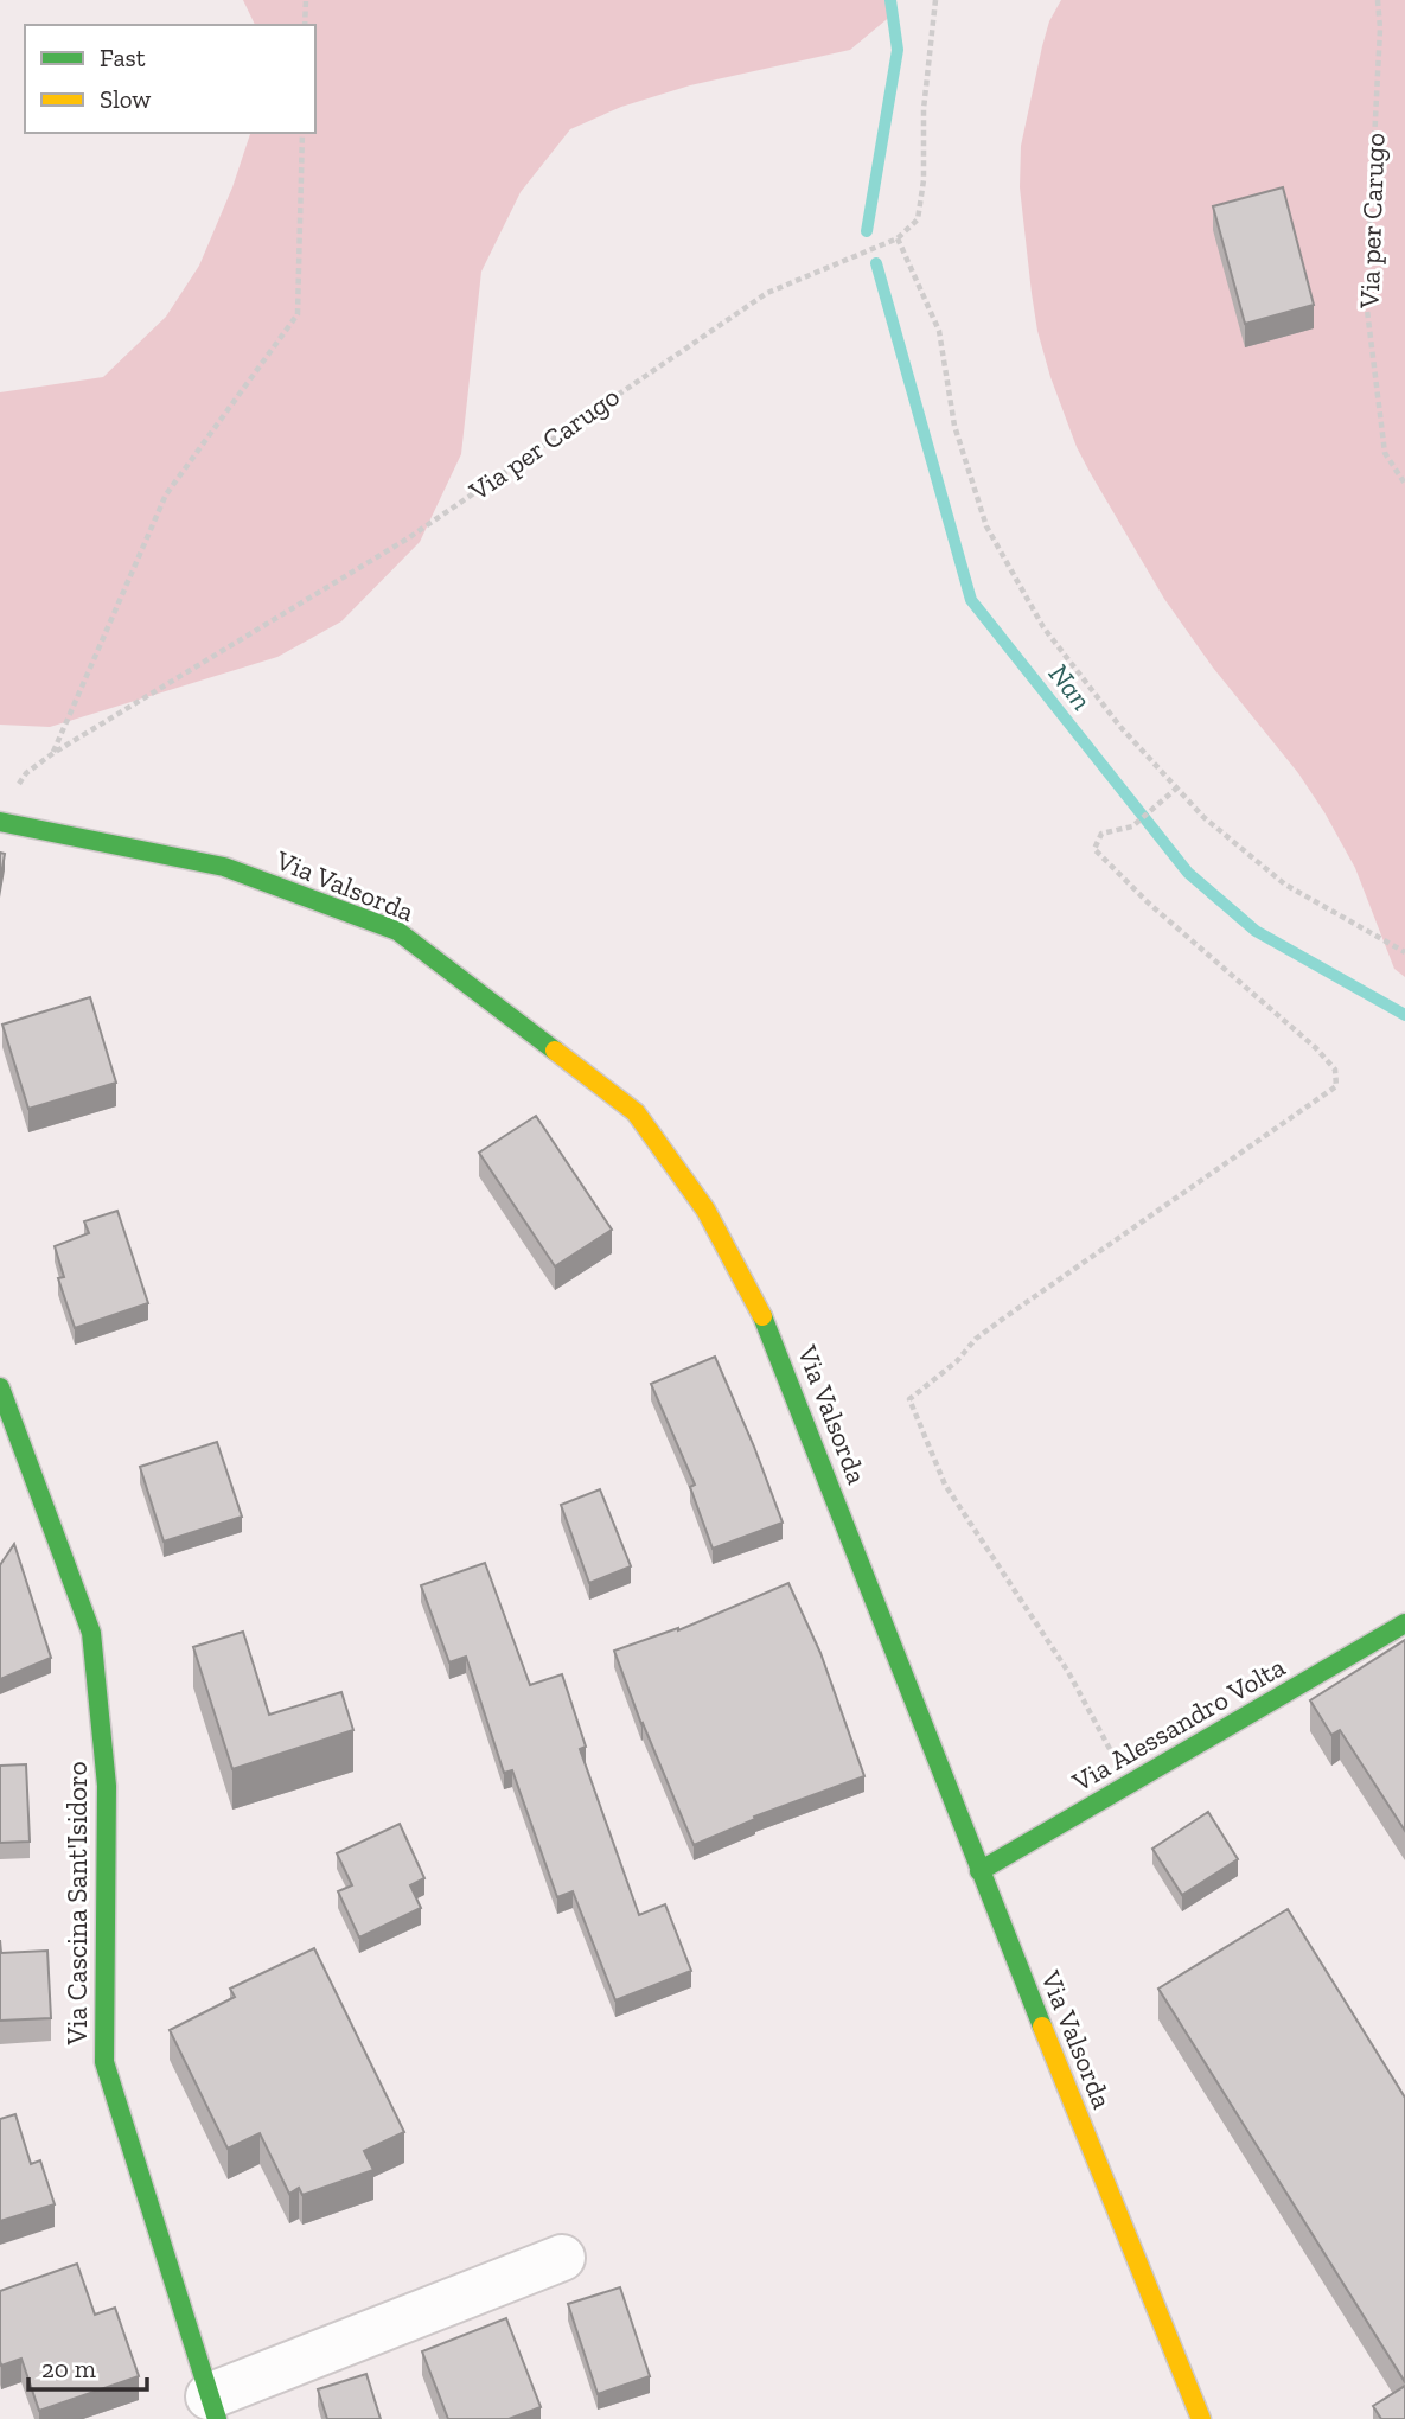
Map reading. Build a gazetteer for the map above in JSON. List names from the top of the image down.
{
  "streets": {
    "street": ["Via Valsorda", "Via Alessandro Volta", "Via Cascina Sant'Isidoro"],
    "path": ["Via per Carugo"]
  },
  "crossings": [
    ["Via Valsorda", "Via Alessandro Volta"]
  ],
  "water": ["Nan"],
  "legend": ["Fast", "Slow"],
  "scale_bar": "20 m"
}
